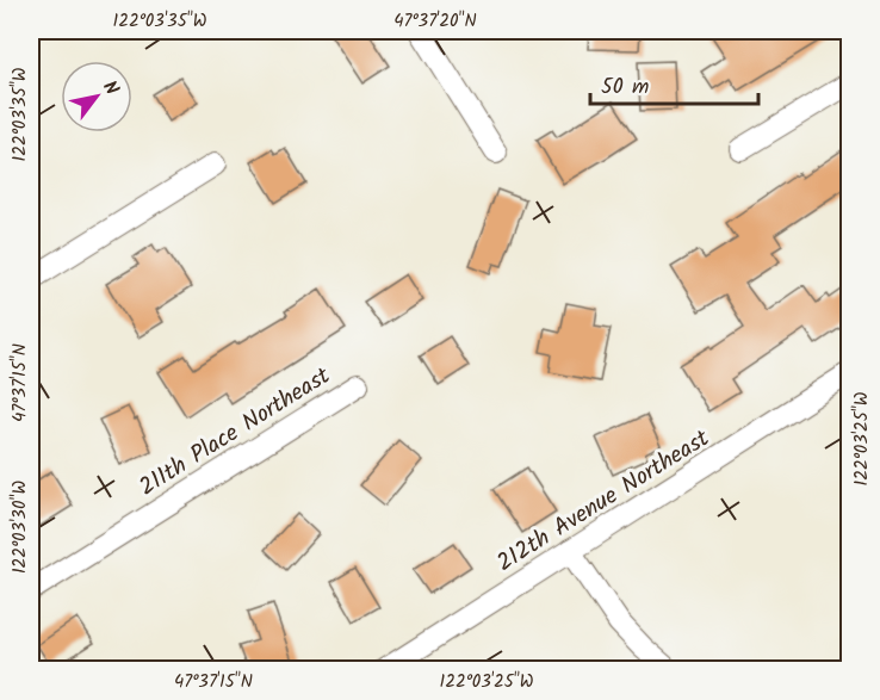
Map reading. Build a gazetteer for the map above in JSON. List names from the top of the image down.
{
  "streets": {
    "street": ["211th Place Northeast", "212th Avenue Northeast"]
  },
  "scale_bar": "50 m",
  "north": "top right",
  "coordinates": [
    "122°03'35\"W",
    "47°37'20\"N",
    "47°37'15\"N",
    "122°03'25\"W",
    "122°03'30\"W"
  ]
}
